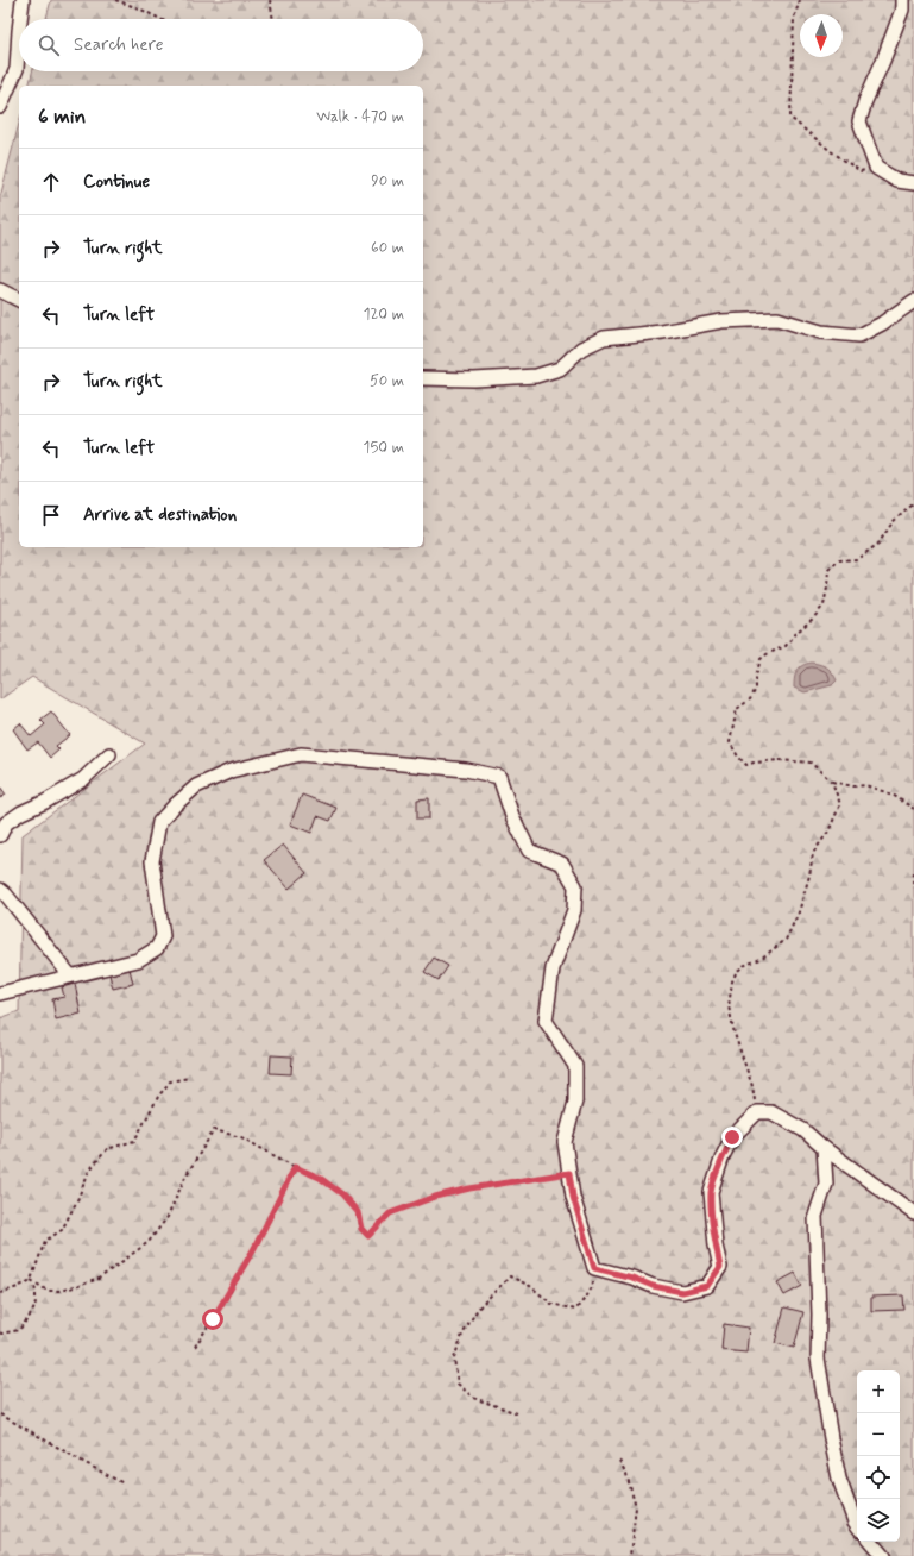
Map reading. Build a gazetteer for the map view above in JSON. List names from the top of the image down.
{
  "north": "bottom",
  "page": {
    "search": "Search here",
    "heading": ["6 min", "Walk · 470 m"],
    "list": [
      ["Continue", "90 m"],
      ["Turn right", "60 m"],
      ["Turn left", "120 m"],
      ["Turn right", "50 m"],
      ["Turn left", "150 m"],
      "Arrive at destination"
    ],
    "map_buttons": ["+", "−"]
  }
}
